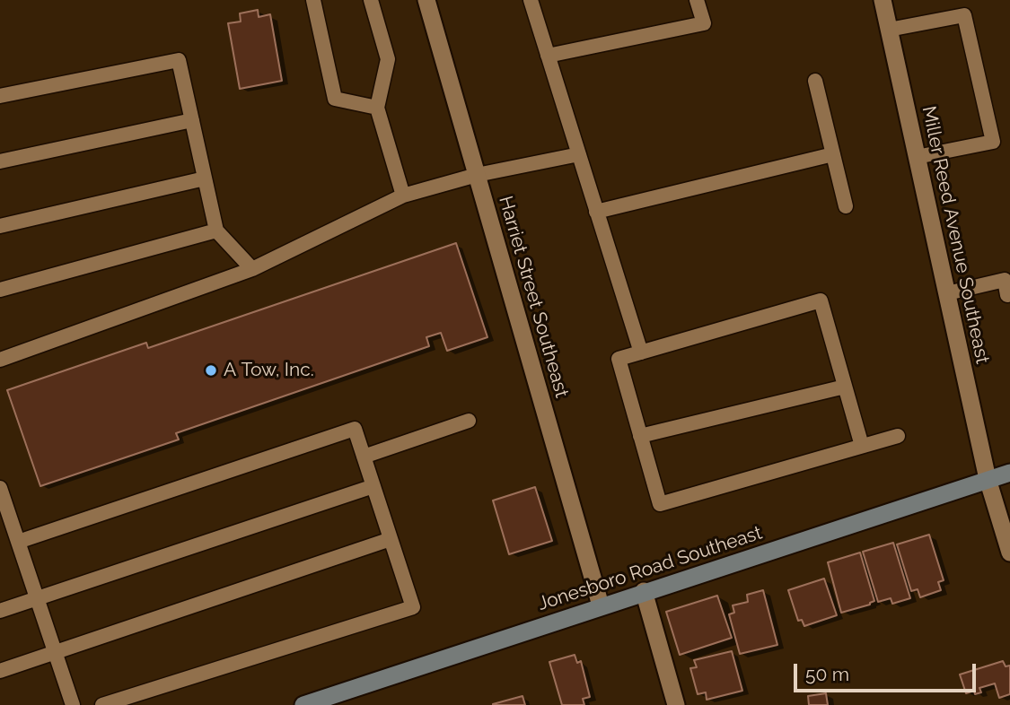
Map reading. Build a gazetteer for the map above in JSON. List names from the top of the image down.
{
  "streets": {
    "main road": ["Jonesboro Road Southeast"],
    "street": ["Miller Reed Avenue Southeast", "Harriet Street Southeast"]
  },
  "crossings": [
    ["Miller Reed Avenue Southeast", "Jonesboro Road Southeast"],
    ["Harriet Street Southeast", "Jonesboro Road Southeast"]
  ],
  "places": ["A Tow, Inc."],
  "scale_bar": "50 m"
}
